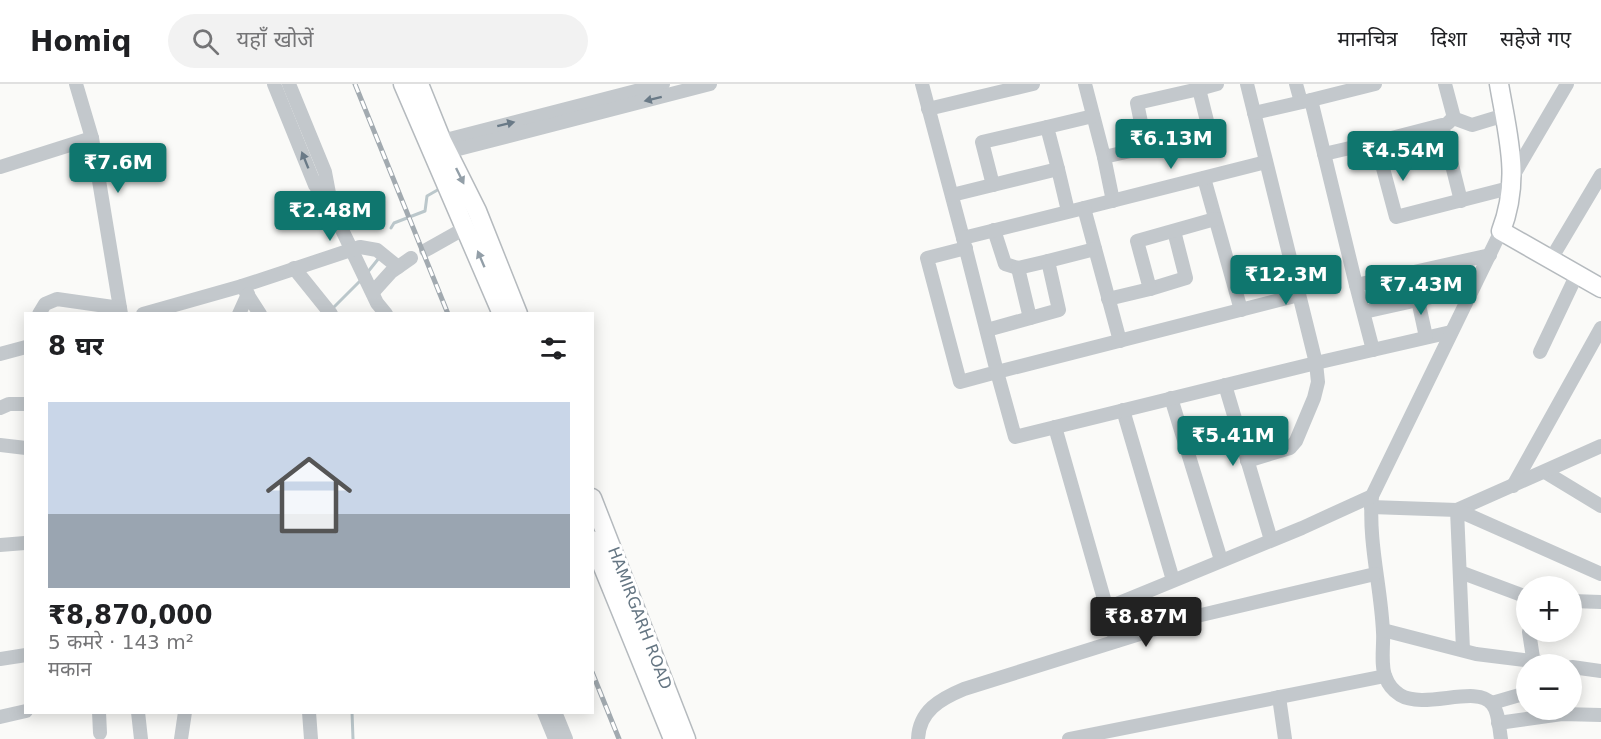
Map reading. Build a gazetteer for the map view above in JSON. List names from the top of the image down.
{
  "streets": {
    "main road": ["HAMIRGARH ROAD"]
  },
  "page": {
    "header": "Homiq",
    "search": "यहाँ खोजें",
    "nav": ["मानचित्र", "दिशा", "सहेजे गए"],
    "price": [
      "₹6.13M",
      "₹4.54M",
      "₹7.6M",
      "₹2.48M",
      "₹12.3M",
      "₹7.43M",
      "₹5.41M",
      "₹8.87M"
    ],
    "heading": "8 घर",
    "list": [
      {
        "name": "₹8,870,000",
        "note": "5 कमरे · 143 m² · मकान"
      }
    ],
    "map_buttons": ["+", "−"]
  }
}
